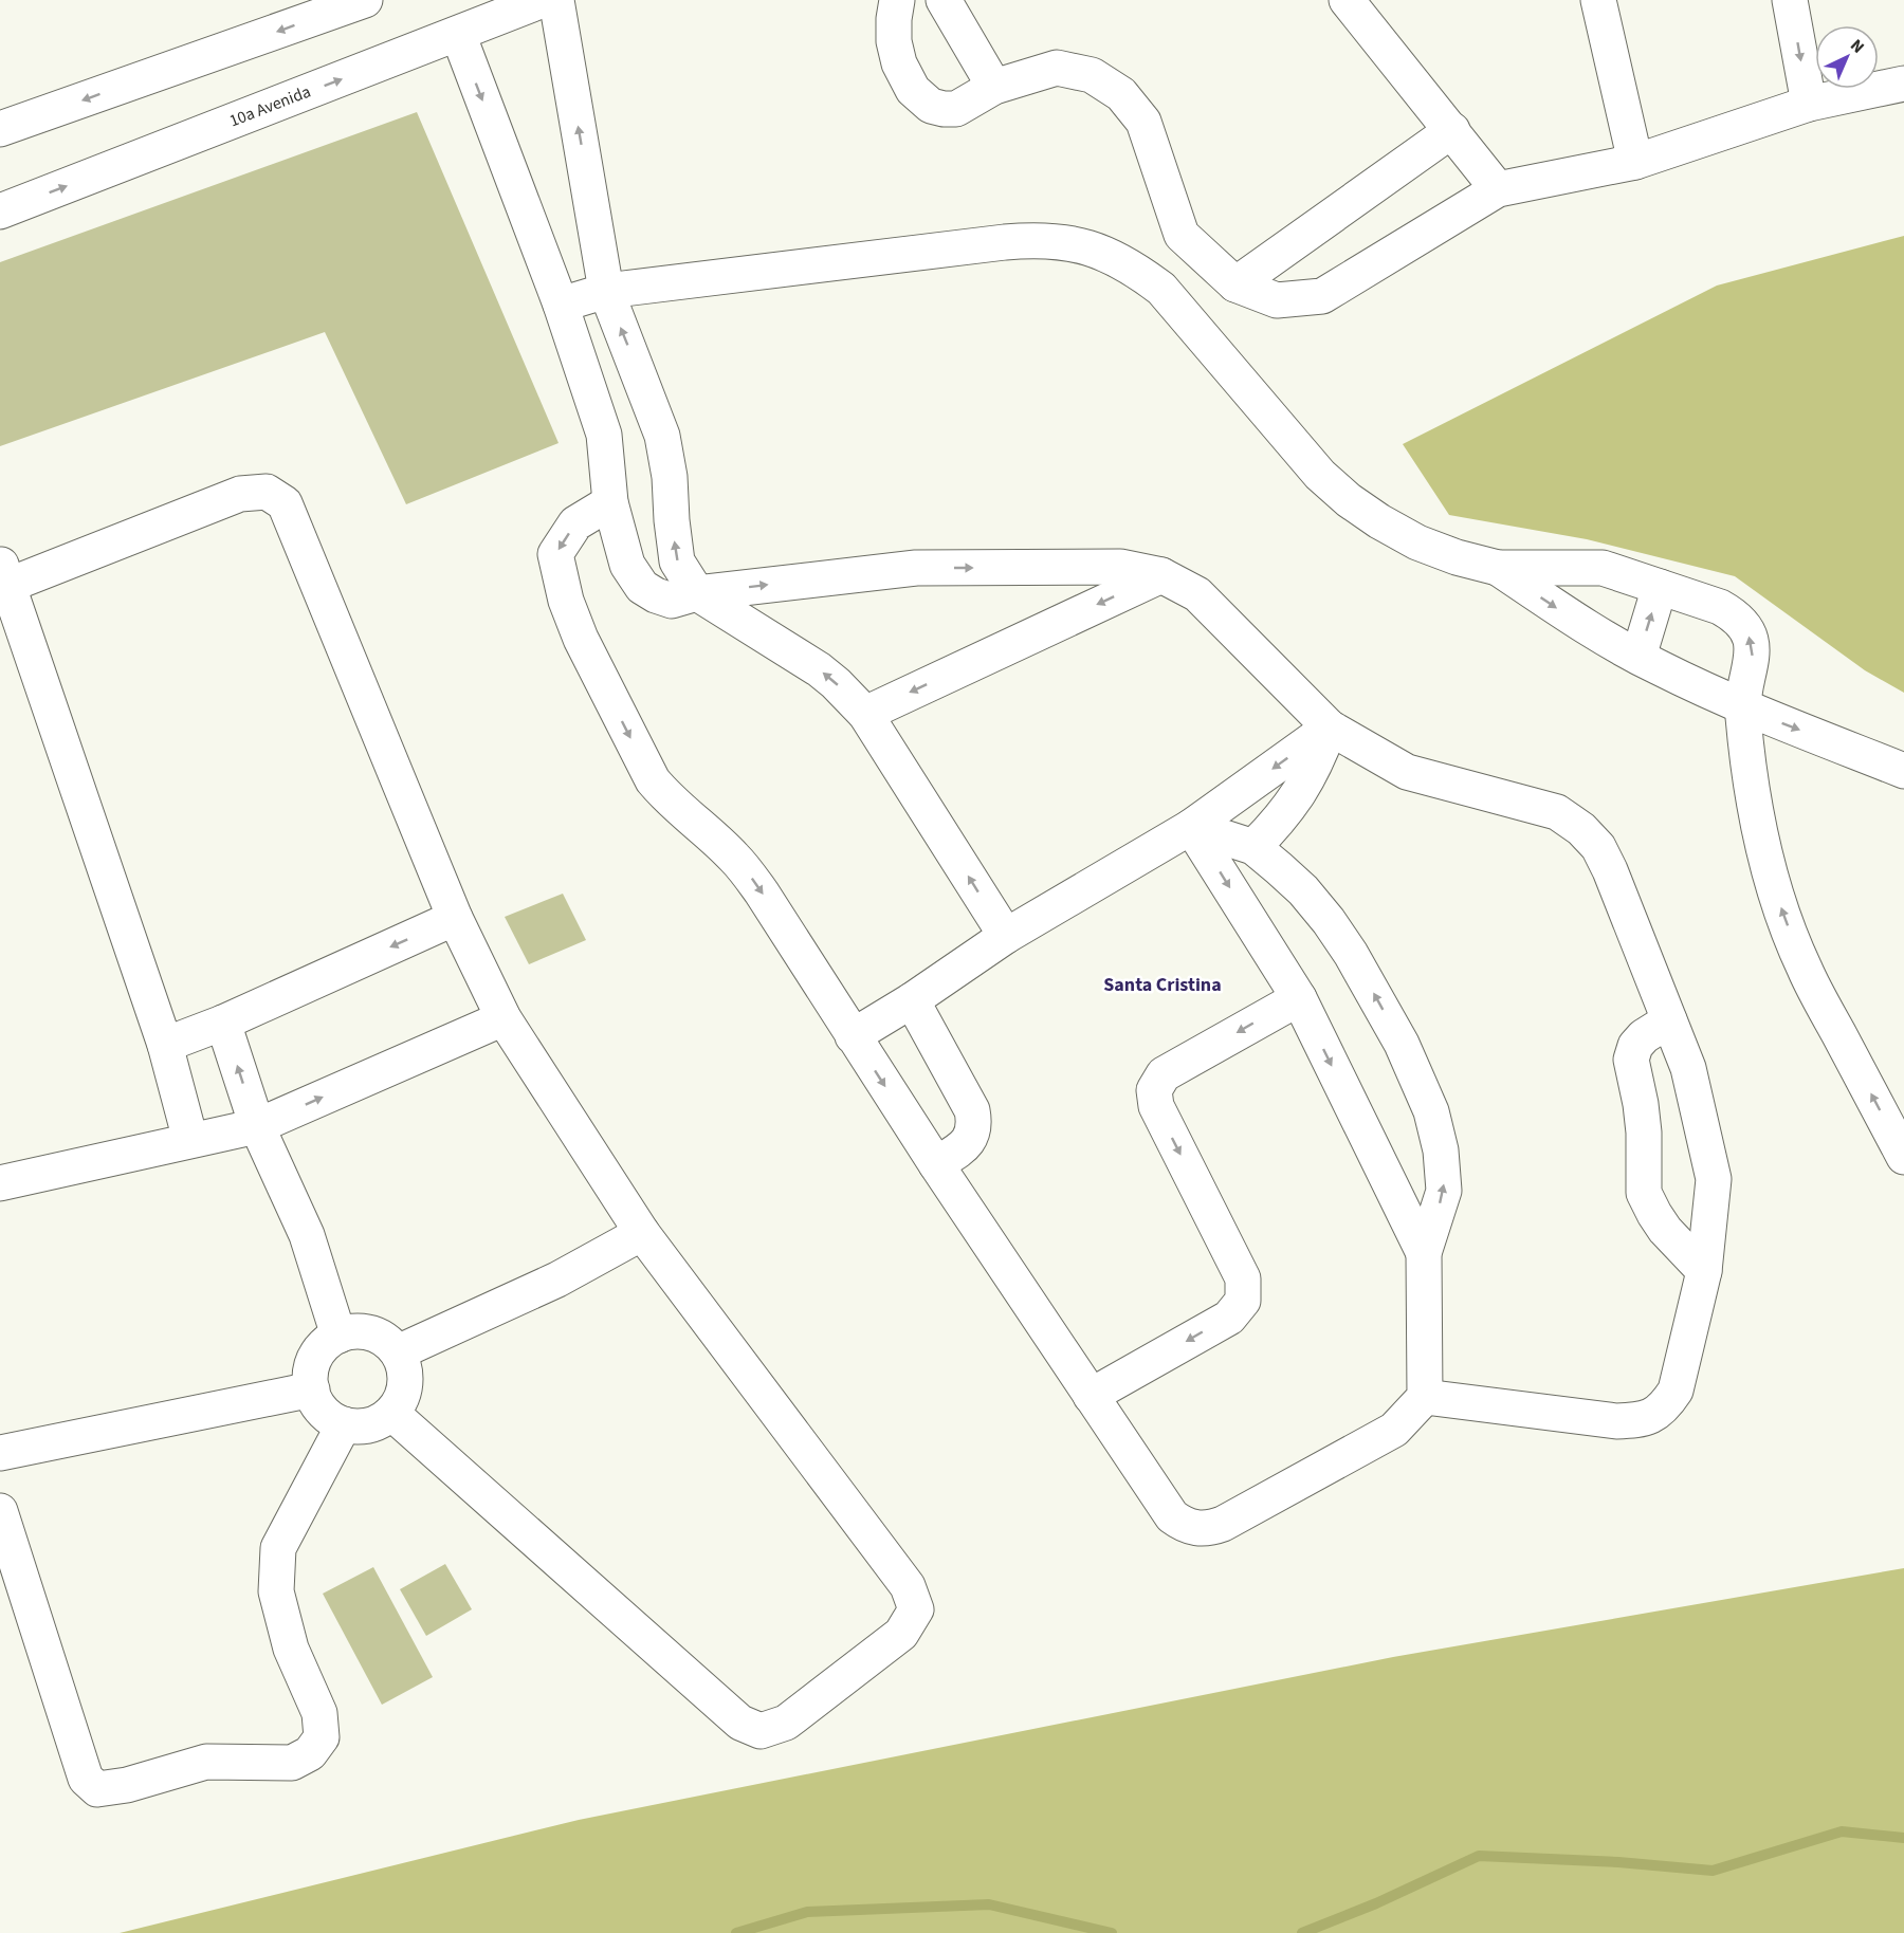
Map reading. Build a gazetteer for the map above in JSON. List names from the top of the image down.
{
  "streets": {
    "street": ["10a Avenida"]
  },
  "districts": ["Santa Cristina"],
  "north": "top right"
}
